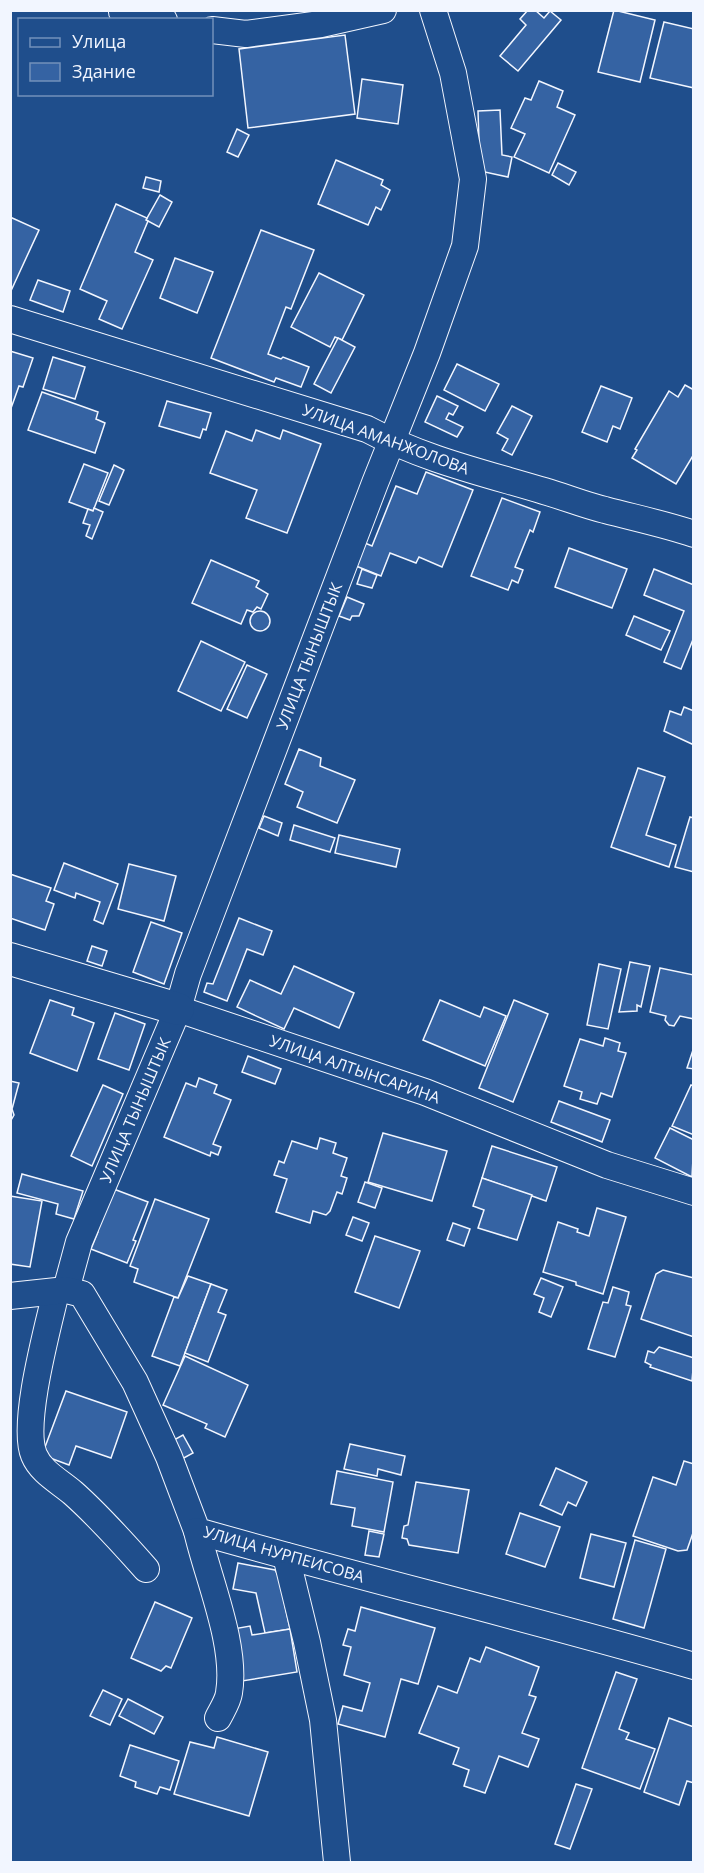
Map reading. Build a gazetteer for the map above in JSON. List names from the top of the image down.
{
  "streets": {
    "street": [
      "УЛИЦА АМАНЖОЛОВА",
      "УЛИЦА ТЫНЫШТЫК",
      "УЛИЦА АЛТЫНСАРИНА",
      "УЛИЦА НУРПЕИСОВА"
    ]
  },
  "crossings": [
    ["УЛИЦА АМАНЖОЛОВА", "УЛИЦА ТЫНЫШТЫК"],
    ["УЛИЦА ТЫНЫШТЫК", "УЛИЦА АЛТЫНСАРИНА"],
    ["УЛИЦА ТЫНЫШТЫК", "УЛИЦА НУРПЕИСОВА"]
  ],
  "legend": ["Улица", "Здание"]
}
